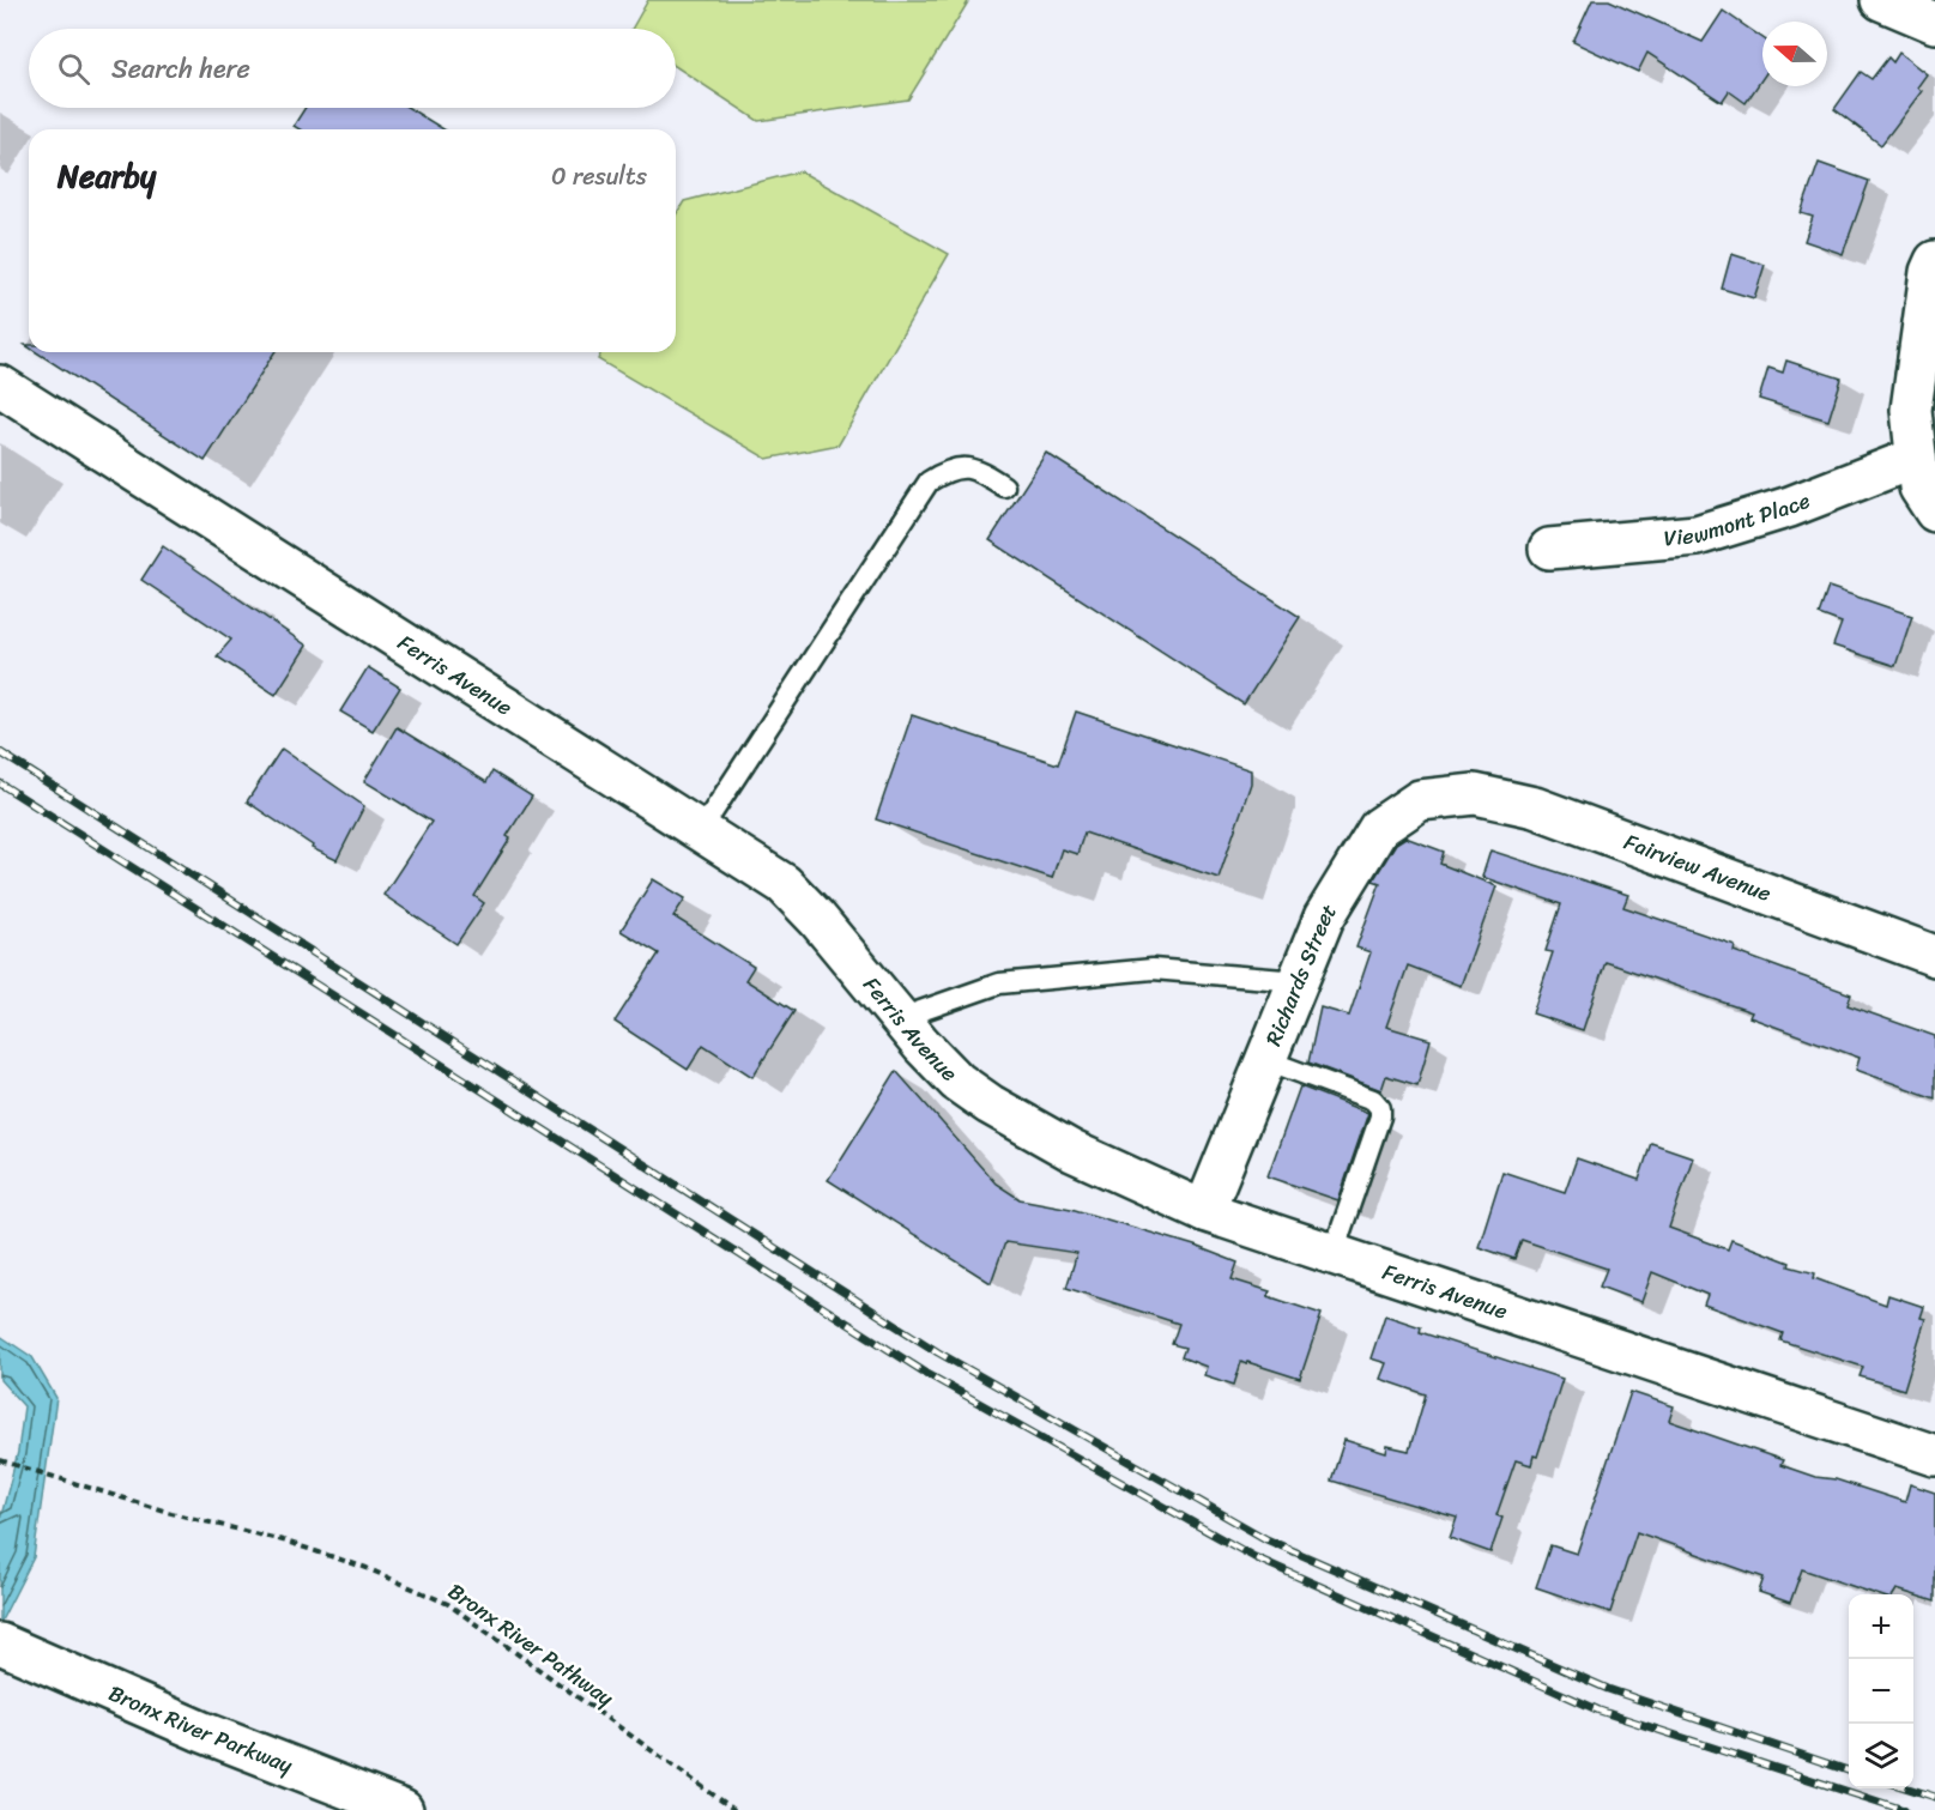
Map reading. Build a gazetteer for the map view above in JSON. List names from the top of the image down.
{
  "streets": {
    "main road": [
      "Viewmont Place",
      "Ferris Avenue",
      "Fairview Avenue",
      "Richards Street",
      "Bronx River Parkway"
    ],
    "path": ["Bronx River Pathway"]
  },
  "crossings": [
    ["Ferris Avenue", "Richards Street"],
    ["Fairview Avenue", "Richards Street"]
  ],
  "north": "left",
  "page": {
    "search": "Search here",
    "heading": ["Nearby", "0 results"],
    "map_buttons": ["+", "−"]
  }
}
